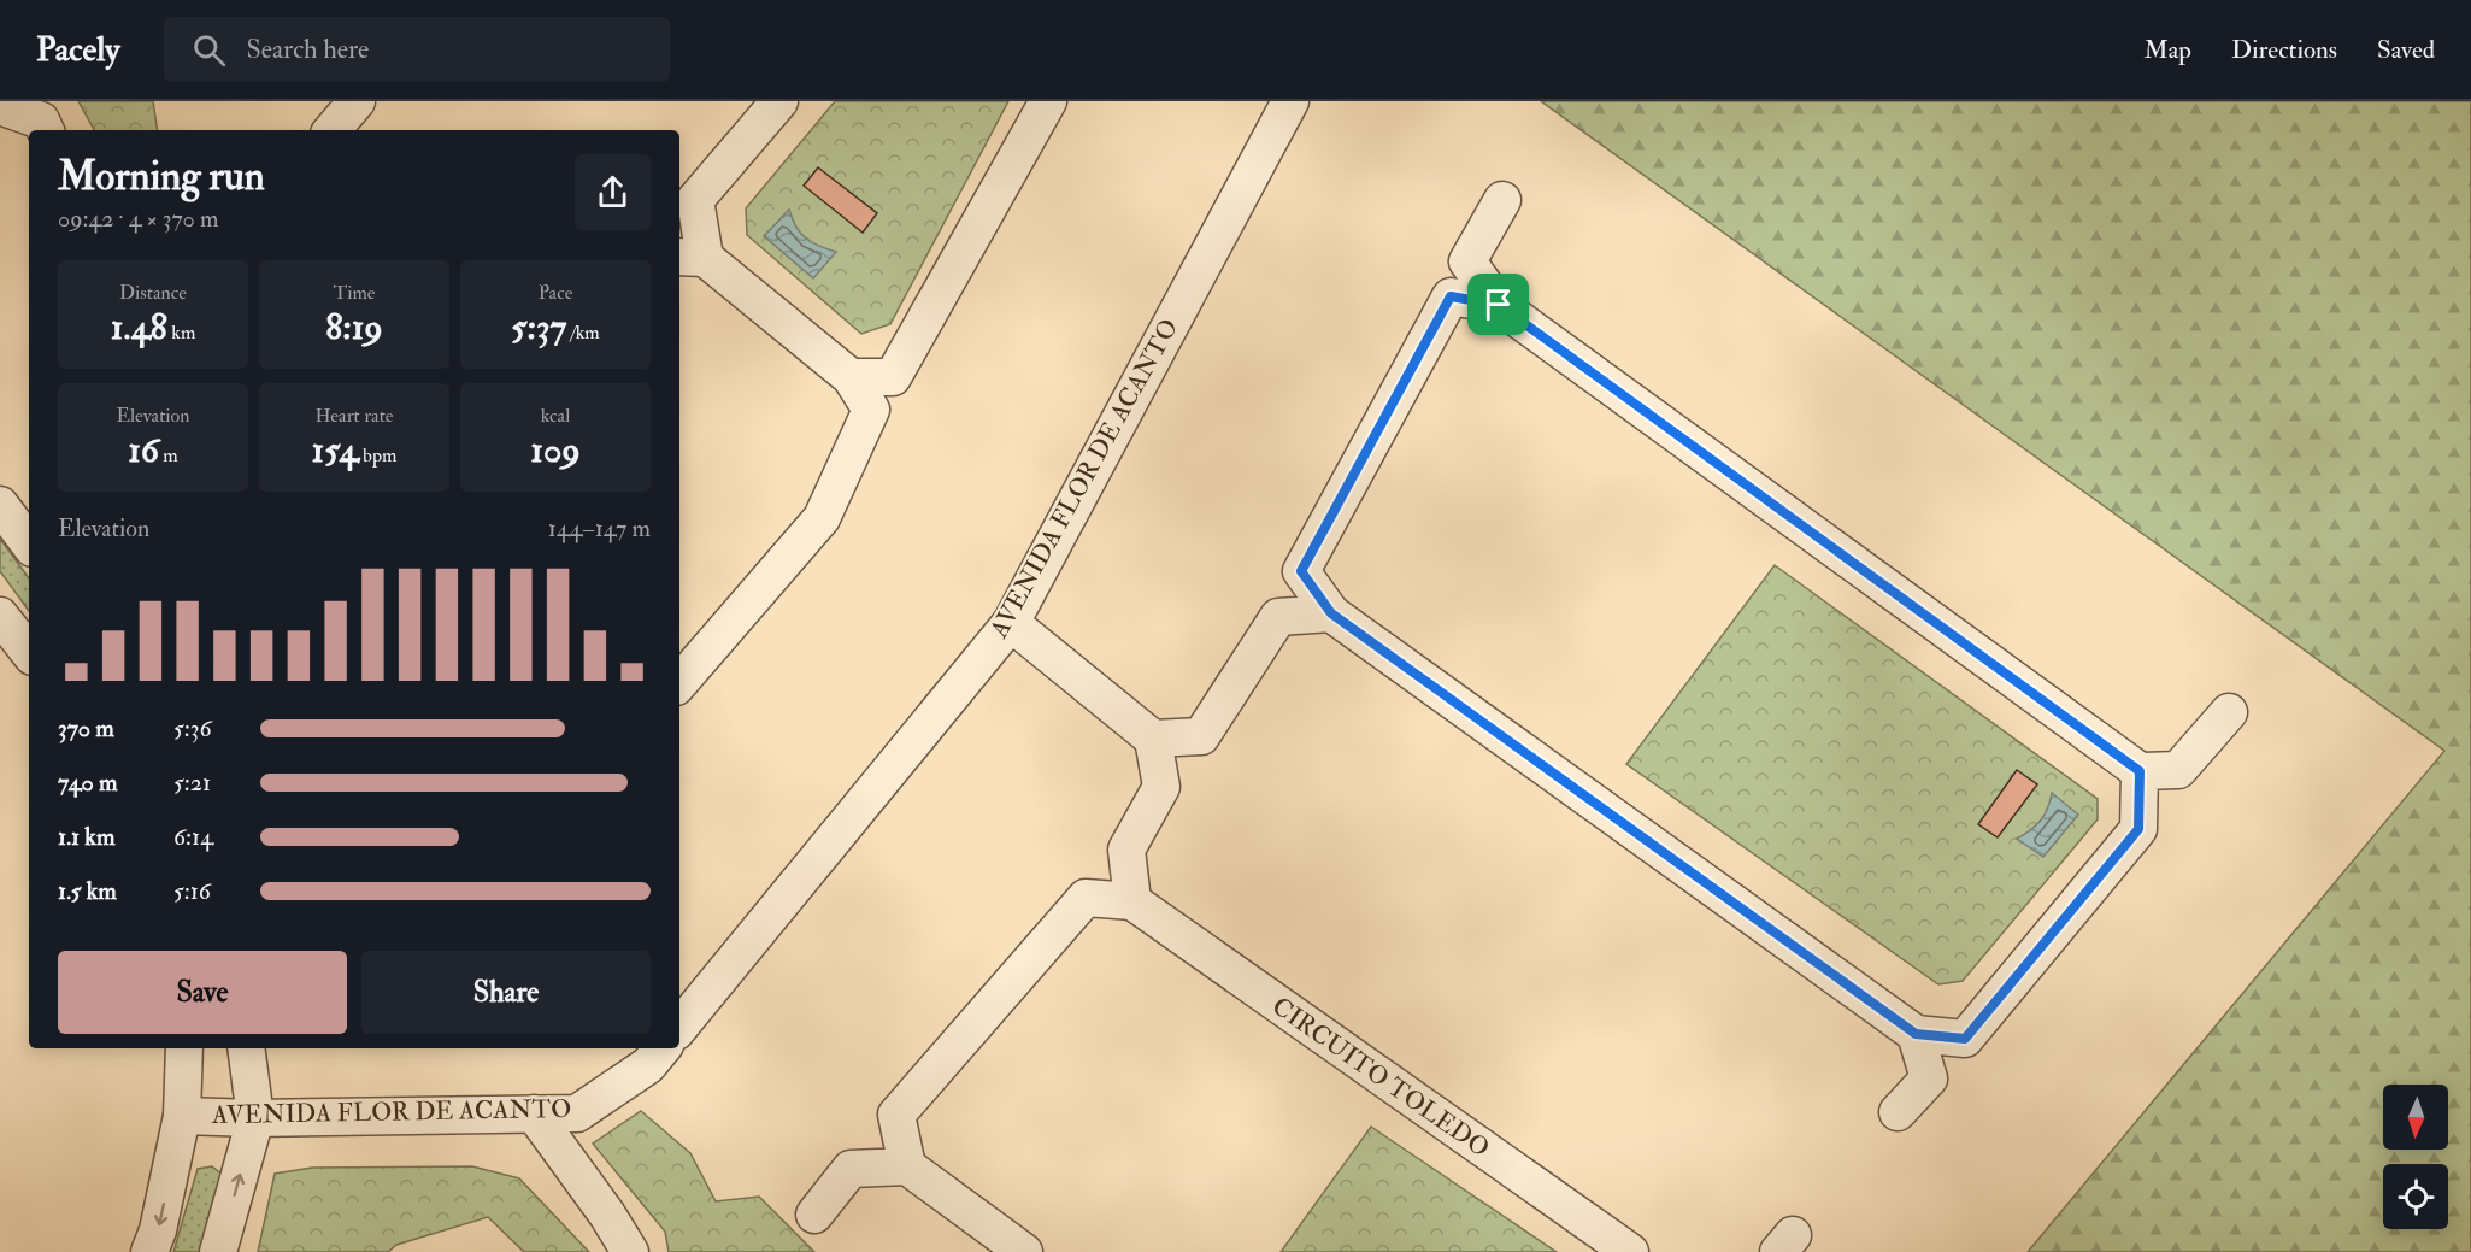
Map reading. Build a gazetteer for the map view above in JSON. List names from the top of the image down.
{
  "streets": {
    "street": ["AVENIDA FLOR DE ACANTO", "CIRCUITO TOLEDO"]
  },
  "north": "bottom",
  "page": {
    "header": "Pacely",
    "search": "Search here",
    "nav": ["Map", "Directions", "Saved"],
    "heading": ["Morning run", "09:42 · 4 × 370 m"],
    "stats": [
      ["Distance", "1.48 km"],
      ["Time", "8:19"],
      ["Pace", "5:37 /km"],
      ["Elevation", "16 m"],
      ["Heart rate", "154 bpm"],
      ["kcal", "109"]
    ],
    "chart": ["Elevation", "144–147 m"],
    "list": [
      {
        "name": "370 m",
        "note": "5:36"
      },
      {
        "name": "740 m",
        "note": "5:21"
      },
      {
        "name": "1.1 km",
        "note": "6:14"
      },
      {
        "name": "1.5 km",
        "note": "5:16"
      }
    ],
    "buttons": ["Save", "Share"]
  }
}
